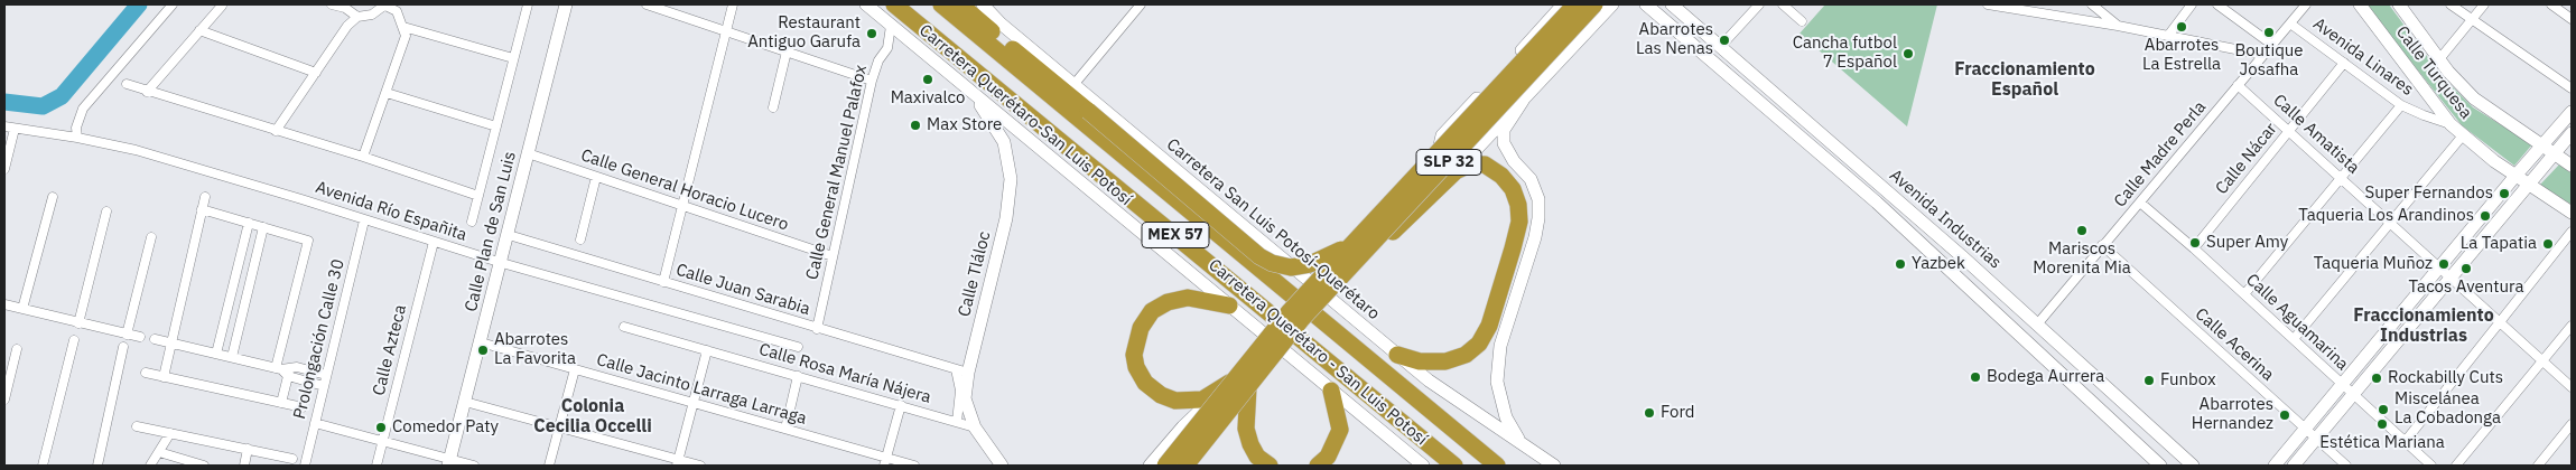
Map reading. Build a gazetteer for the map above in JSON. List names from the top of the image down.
{
  "streets": {
    "highway": ["SLP 32", "MEX 57", "Carretera Querétaro - San Luis Potosí"],
    "main road": [
      "Calle Turquesa",
      "Carretera Querétaro-San Luis Potosí",
      "Avenida Industrias",
      "Carretera San Luis Potosí-Querétaro",
      "Calle Plan de San Luis",
      "Calle Tláloc"
    ],
    "street": [
      "Avenida Linares",
      "Calle Amatista",
      "Calle Madre Perla",
      "Calle Nácar",
      "Calle General Manuel Palafox",
      "Calle General Horacio Lucero",
      "Avenida Río Españita",
      "Calle Juan Sarabia",
      "Calle Aguamarina",
      "Prolongación Calle 30",
      "Calle Acerina",
      "Calle Azteca",
      "Calle Rosa María Nájera",
      "Calle Jacinto Larraga Larraga"
    ]
  },
  "crossings": [
    ["Avenida Linares", "Calle Turquesa"],
    ["Avenida Linares", "Calle Madre Perla"],
    ["Avenida Linares", "Calle Nácar"],
    ["Carretera Querétaro-San Luis Potosí", "Calle General Manuel Palafox"],
    ["Carretera Querétaro-San Luis Potosí", "Calle Tláloc"],
    ["Calle Amatista", "Calle Madre Perla"],
    ["Calle Amatista", "Calle Nácar"],
    ["Calle Madre Perla", "Avenida Industrias"],
    ["Calle Madre Perla", "Calle Aguamarina"],
    ["Calle Madre Perla", "Calle Acerina"],
    ["Calle Nácar", "Calle Aguamarina"],
    ["Calle General Manuel Palafox", "Calle General Horacio Lucero"],
    ["Calle General Manuel Palafox", "Calle Juan Sarabia"],
    ["Calle General Horacio Lucero", "Calle Plan de San Luis"],
    ["Avenida Río Españita", "Calle Plan de San Luis"],
    ["Avenida Río Españita", "Prolongación Calle 30"],
    ["Avenida Río Españita", "Calle Azteca"],
    ["Calle Plan de San Luis", "Calle Juan Sarabia"],
    ["Calle Plan de San Luis", "Calle Jacinto Larraga Larraga"],
    ["Calle Tláloc", "Calle Juan Sarabia"],
    ["Calle Tláloc", "Calle Rosa María Nájera"]
  ],
  "districts": ["Fraccionamiento Español", "Fraccionamiento Industrias", "Colonia Cecilia Occelli"],
  "places": [
    "Abarrotes La Estrella",
    "Boutique Josafha",
    "Restaurant Antiguo Garufa",
    "Abarrotes Las Nenas",
    "Cancha futbol 7 Español",
    "Maxivalco",
    "Max Store",
    "Super Fernandos",
    "Taqueria Los Arandinos",
    "Mariscos Morenita Mia",
    "Super Amy",
    "La Tapatia",
    "Yazbek",
    "Taqueria Muñoz",
    "Tacos Aventura",
    "Abarrotes La Favorita",
    "Bodega Aurrera",
    "Rockabilly Cuts",
    "Funbox",
    "Miscelánea La Cobadonga",
    "Ford",
    "Abarrotes Hernandez",
    "Estética Mariana",
    "Comedor Paty"
  ]
}
